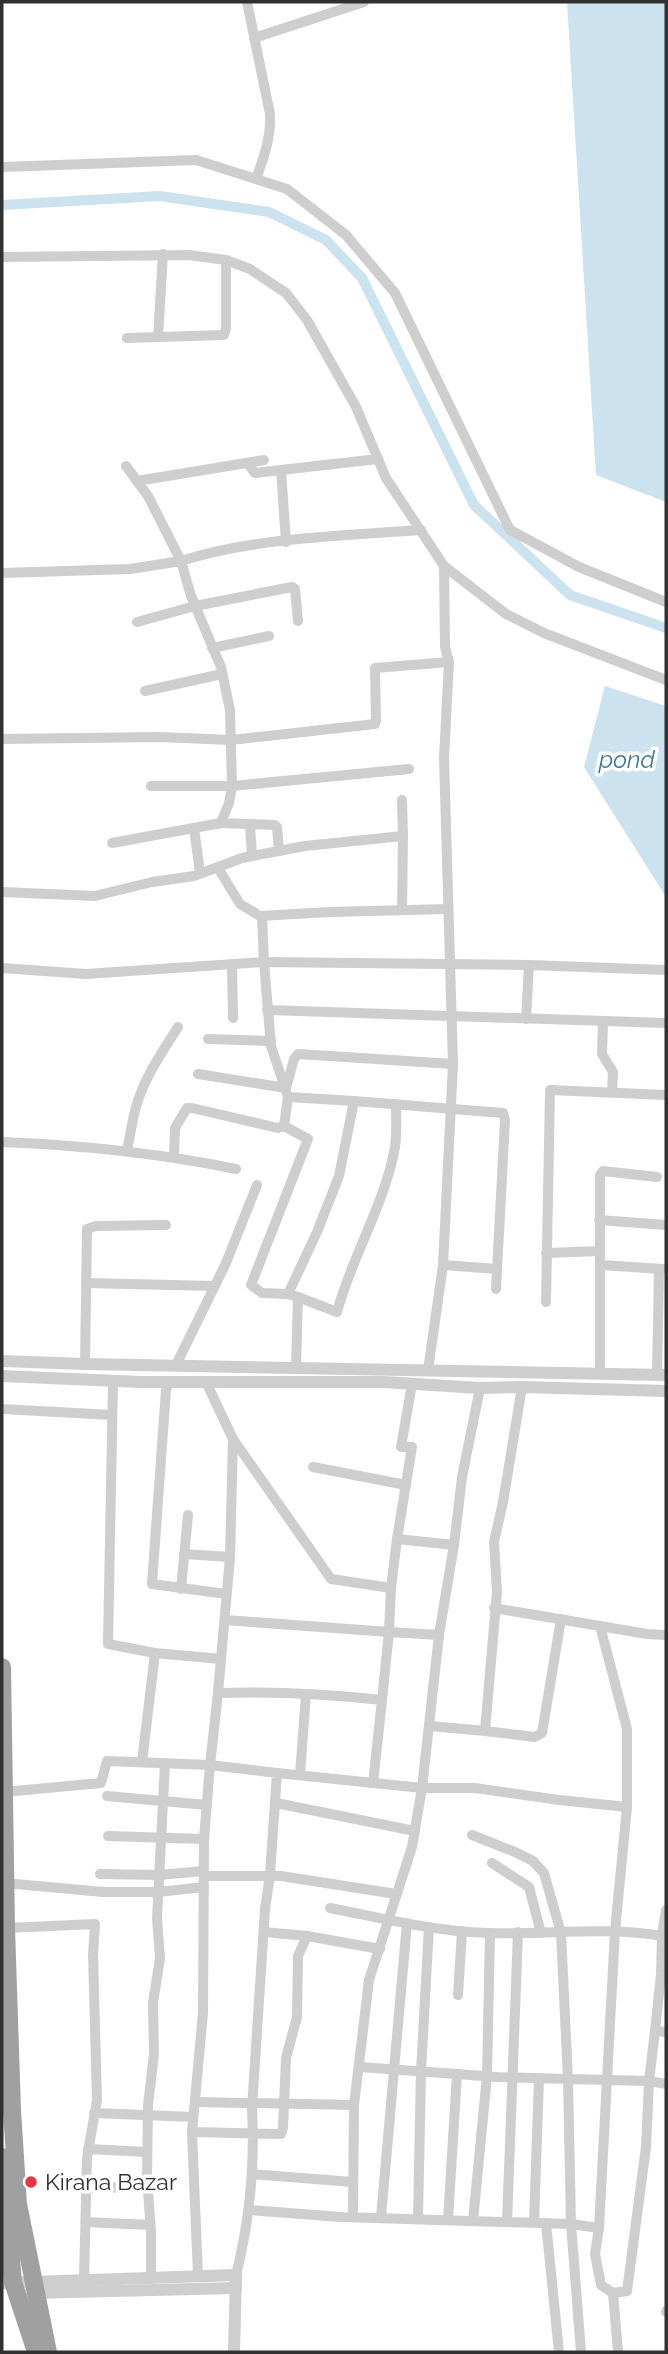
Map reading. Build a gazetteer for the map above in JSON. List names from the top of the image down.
{
  "water": ["pond"],
  "places": ["Kirana Bazar"]
}
